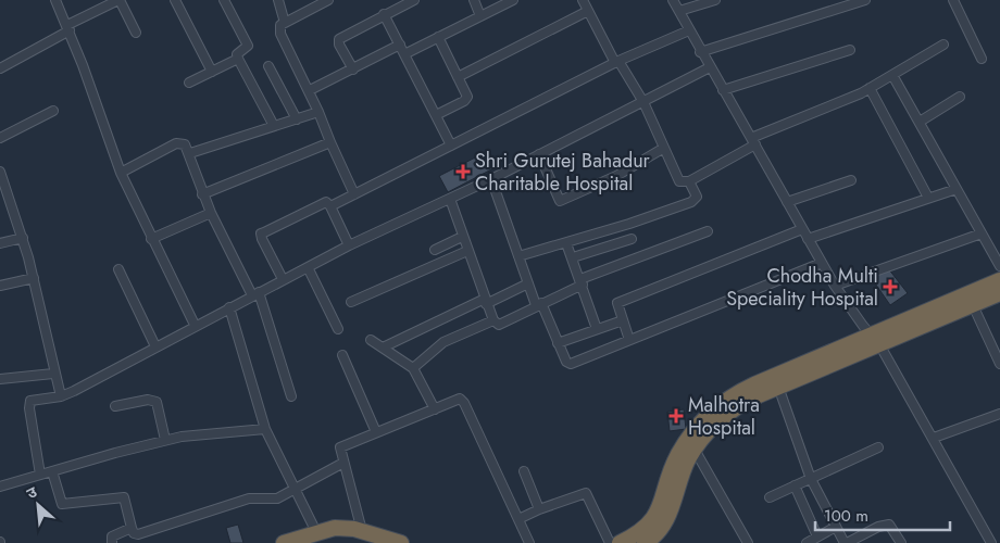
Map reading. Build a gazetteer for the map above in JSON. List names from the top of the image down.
{
  "places": {
    "health": ["Shri Gurutej Bahadur Charitable Hospital", "Chodha Multi Speciality Hospital", "Malhotra Hospital"]
  },
  "scale_bar": "100 m",
  "north": "top left"
}
